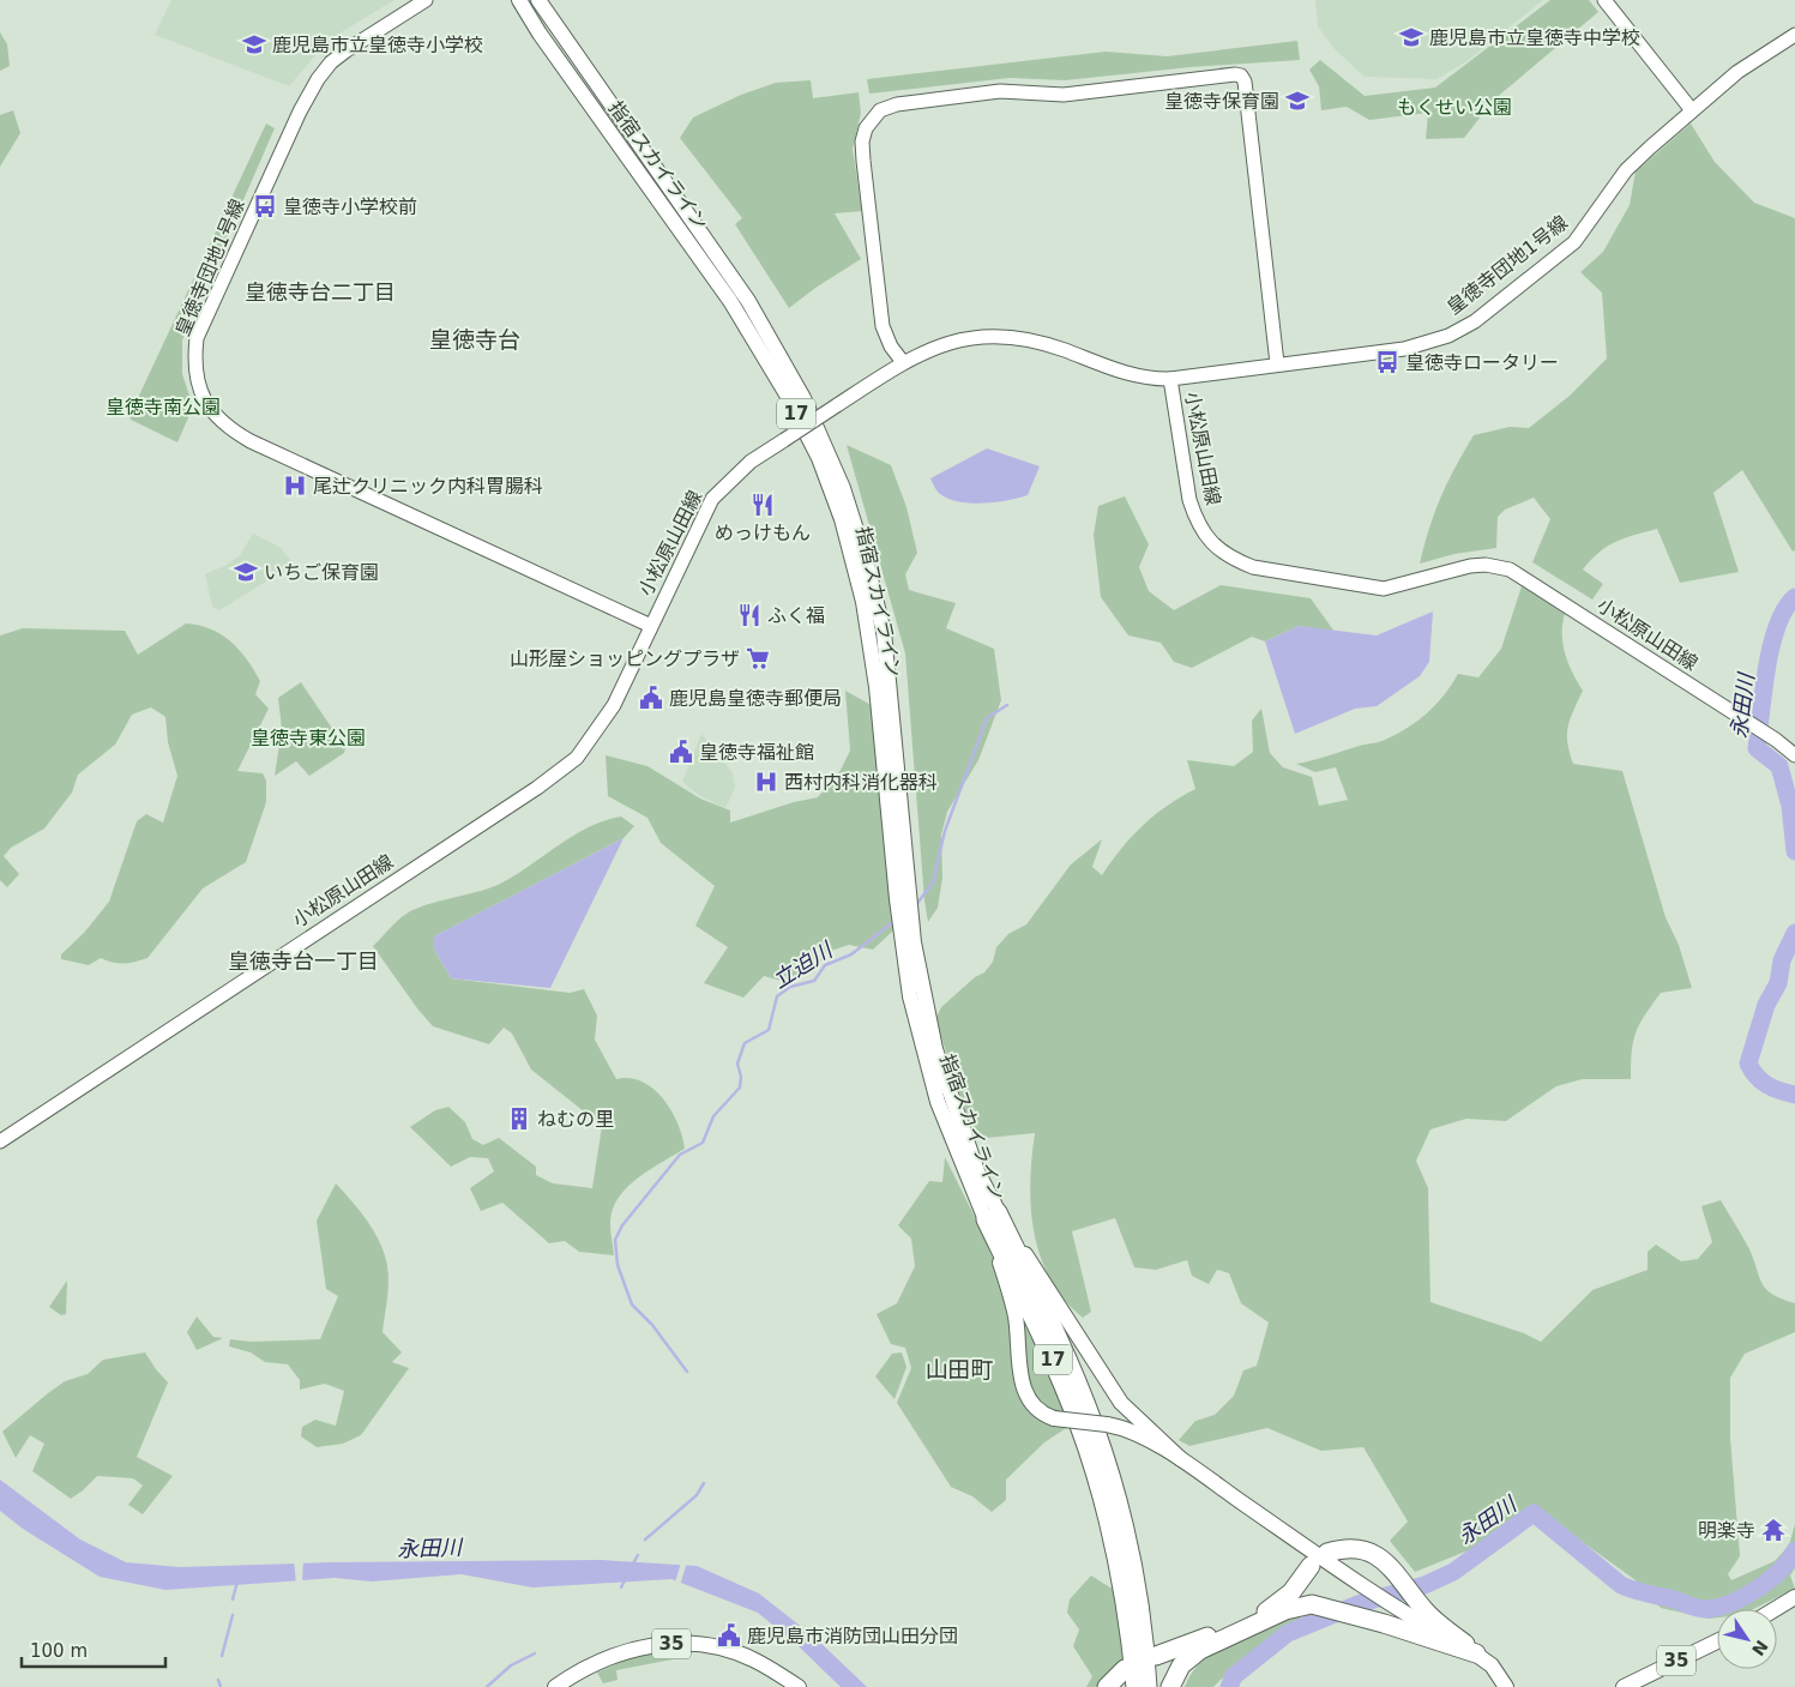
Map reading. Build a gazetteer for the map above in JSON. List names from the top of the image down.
{
  "streets": {
    "highway": ["17"],
    "main road": ["指宿スカイライン", "35"],
    "street": ["皇徳寺団地1号線", "小松原山田線"]
  },
  "crossings": [
    ["指宿スカイライン", "17"],
    ["皇徳寺団地1号線", "小松原山田線"]
  ],
  "districts": [
    "皇徳寺台二丁目",
    "皇徳寺台",
    "皇徳寺台一丁目",
    "山田町"
  ],
  "water": ["永田川", "立迫川"],
  "parks": ["もくせい公園", "皇徳寺南公園", "皇徳寺東公園"],
  "places": {
    "school or university": [
      "鹿児島市立皇徳寺中学校",
      "鹿児島市立皇徳寺小学校",
      "皇徳寺保育園",
      "いちご保育園"
    ],
    "bus stop": ["皇徳寺小学校前", "皇徳寺ロータリー"],
    "hospital": ["尾辻クリニック内科胃腸科", "西村内科消化器科"],
    "restaurant": ["めっけもん", "ふく福"],
    "supermarket": ["山形屋ショッピングプラザ"],
    "public building": ["鹿児島皇徳寺郵便局", "皇徳寺福祉館", "鹿児島市消防団山田分団"],
    "building": ["ねむの里"],
    "temple": ["明楽寺"]
  },
  "scale_bar": "100 m",
  "north": "bottom right"
}
